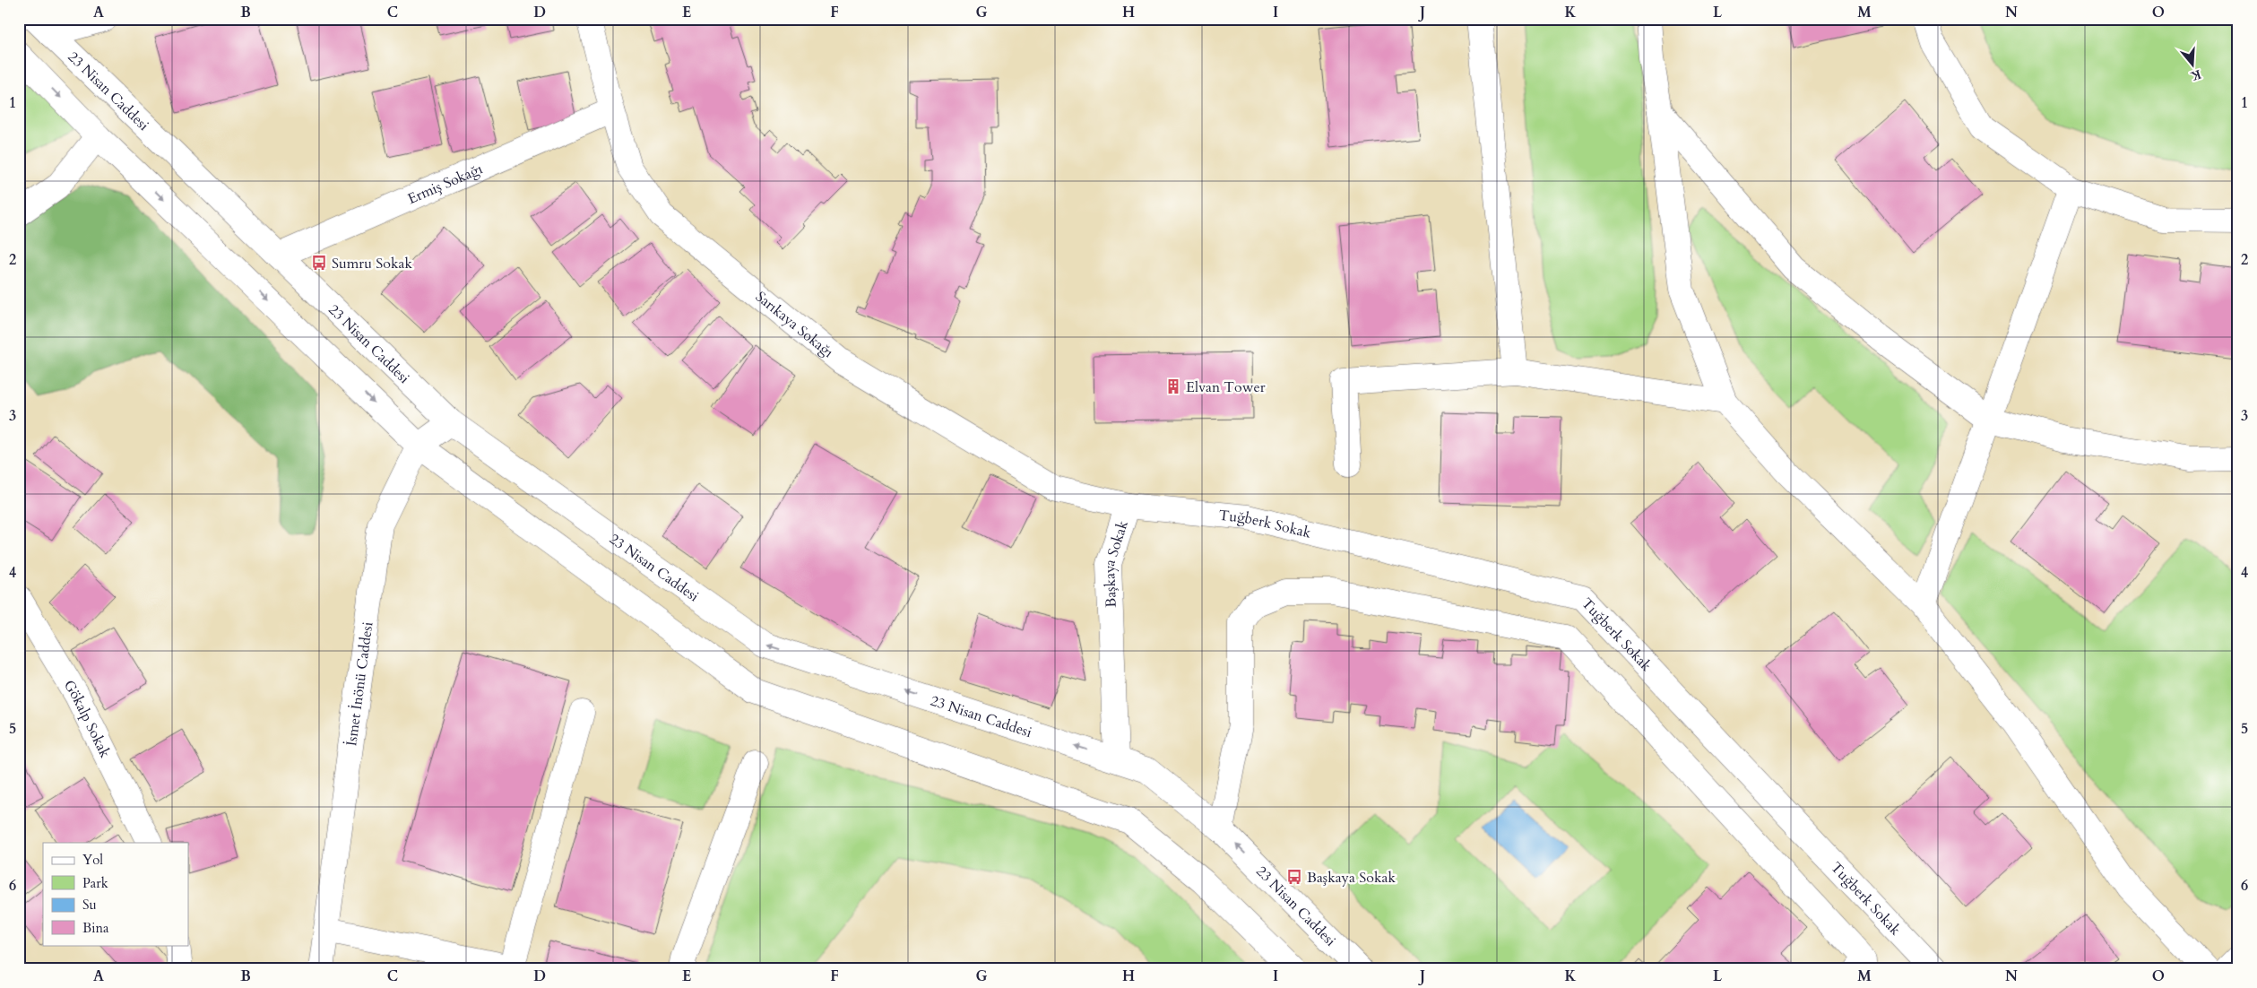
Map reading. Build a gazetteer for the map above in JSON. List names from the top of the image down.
{
  "streets": {
    "street": [
      "23 Nisan Caddesi",
      "Ermiş Sokağı",
      "Sarıkaya Sokağı",
      "Tuğberk Sokak",
      "Başkaya Sokak",
      "İsmet İnönü Caddesi",
      "Gökalp Sokak"
    ]
  },
  "crossings": [
    ["23 Nisan Caddesi", "Ermiş Sokağı"],
    ["23 Nisan Caddesi", "Başkaya Sokak"],
    ["23 Nisan Caddesi", "İsmet İnönü Caddesi"],
    ["Ermiş Sokağı", "Sarıkaya Sokağı"],
    ["Sarıkaya Sokağı", "Tuğberk Sokak"],
    ["Sarıkaya Sokağı", "Başkaya Sokak"],
    ["Tuğberk Sokak", "Başkaya Sokak"]
  ],
  "places": {
    "bus stop": ["Sumru Sokak", "Başkaya Sokak"],
    "building": ["Elvan Tower"]
  },
  "legend": [
    "Yol",
    "Park",
    "Su",
    "Bina"
  ],
  "north": "bottom",
  "grid": {
    "columns": [
      "A",
      "B",
      "C",
      "D",
      "E",
      "F",
      "G",
      "H",
      "I",
      "J",
      "K",
      "L",
      "M",
      "N",
      "O"
    ],
    "rows": [
      "1",
      "2",
      "3",
      "4",
      "5",
      "6"
    ]
  }
}
